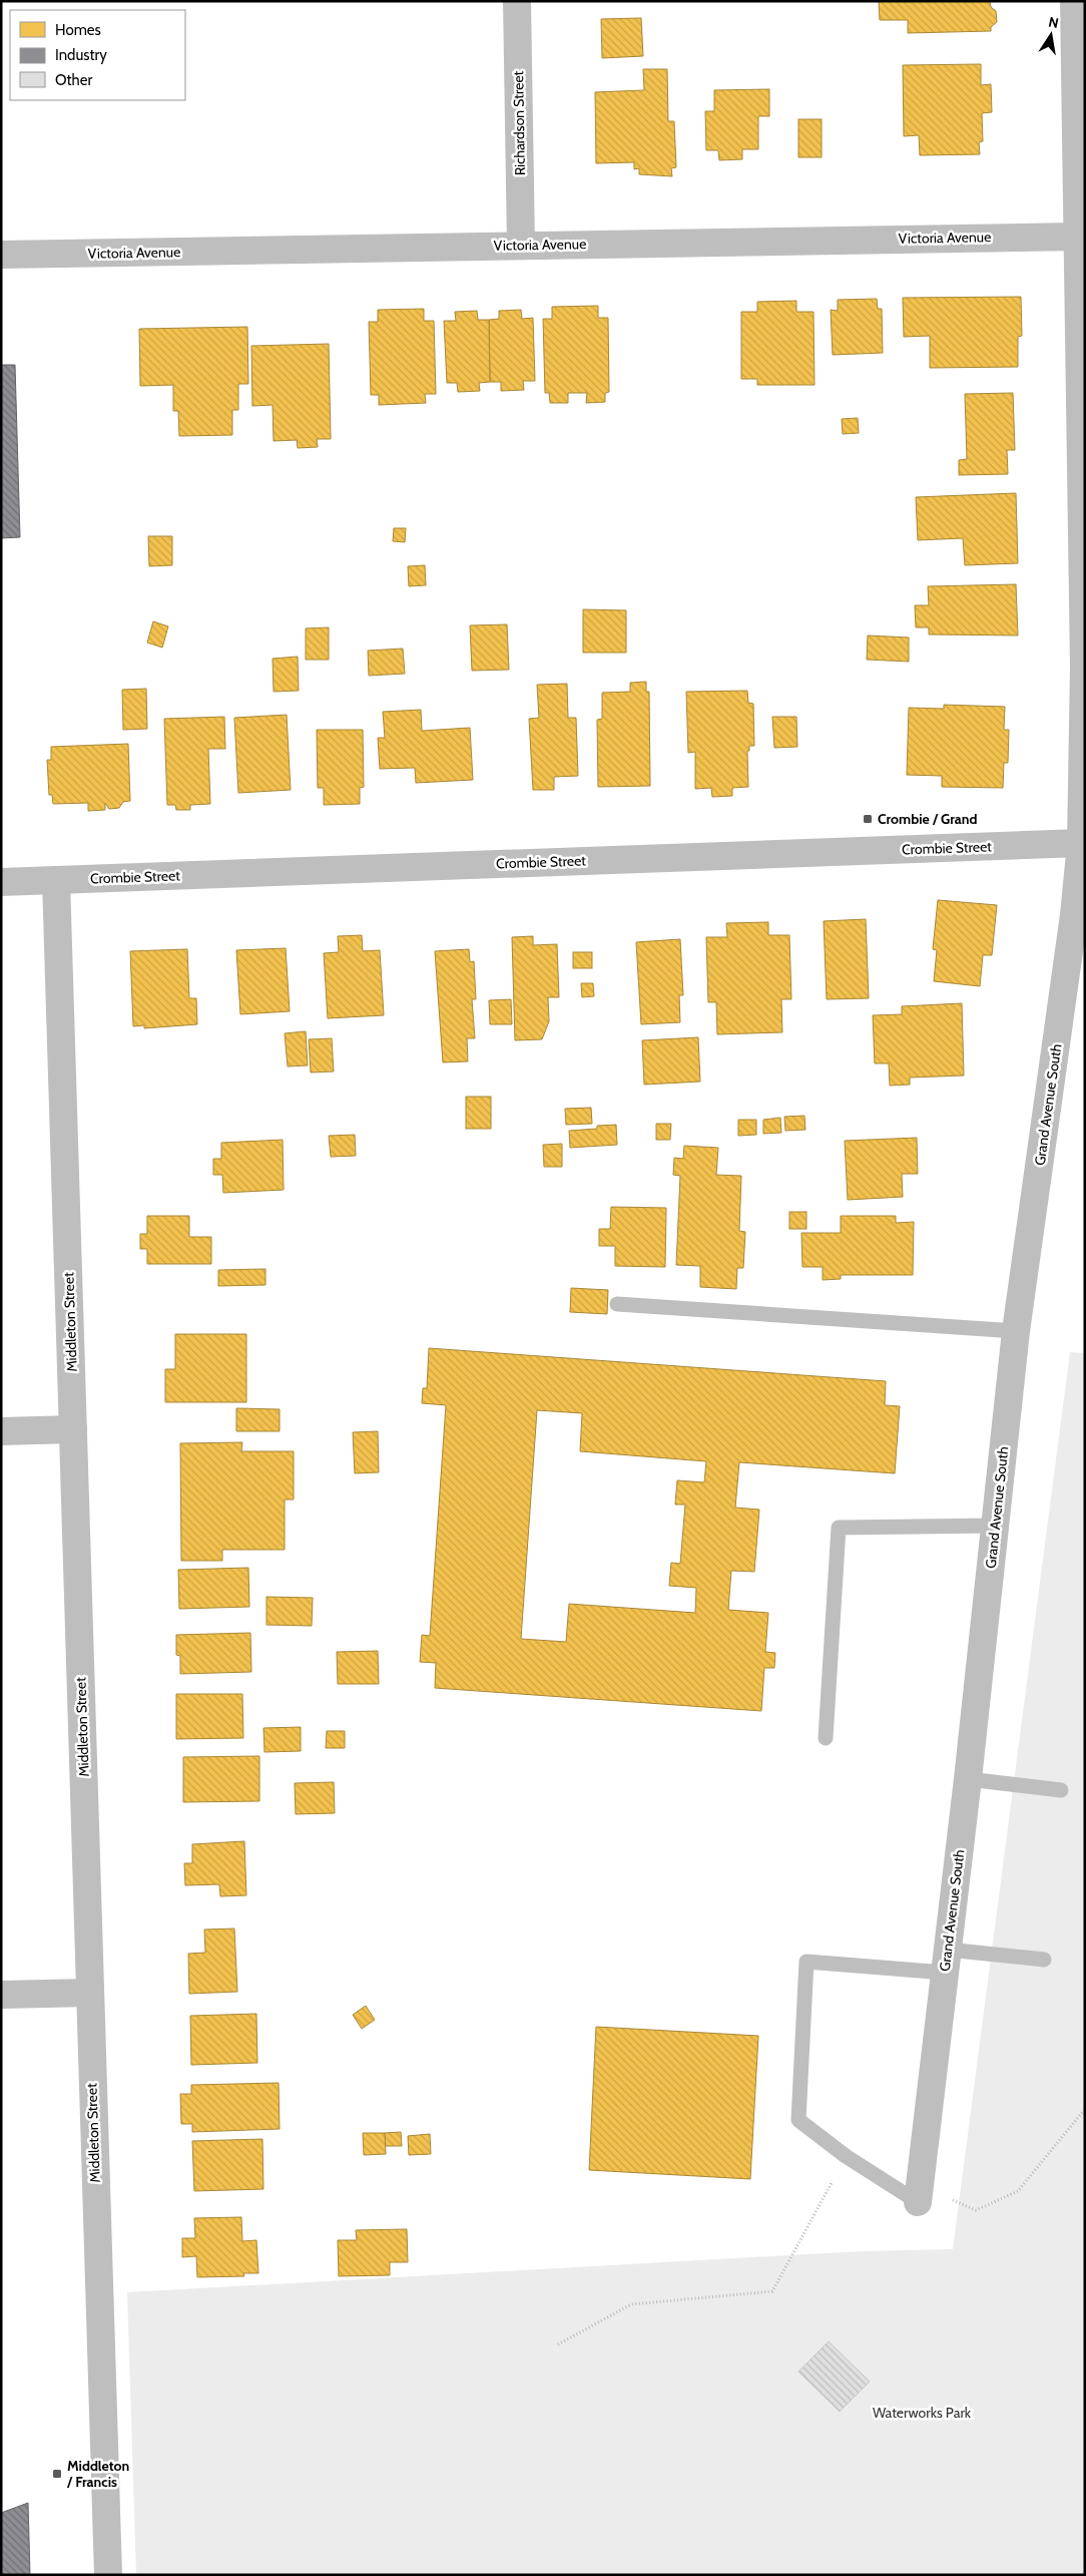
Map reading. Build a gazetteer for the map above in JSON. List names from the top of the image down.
{
  "streets": {
    "street": [
      "Richardson Street",
      "Victoria Avenue",
      "Crombie Street",
      "Grand Avenue South",
      "Middleton Street"
    ]
  },
  "crossings": [
    ["Richardson Street", "Victoria Avenue"],
    ["Victoria Avenue", "Grand Avenue South"],
    ["Crombie Street", "Grand Avenue South"],
    ["Crombie Street", "Middleton Street"]
  ],
  "parks": ["Waterworks Park"],
  "places": {
    "transit": ["Crombie / Grand", "Middleton / Francis"]
  },
  "legend": ["Homes", "Industry", "Other"],
  "north": "top"
}
